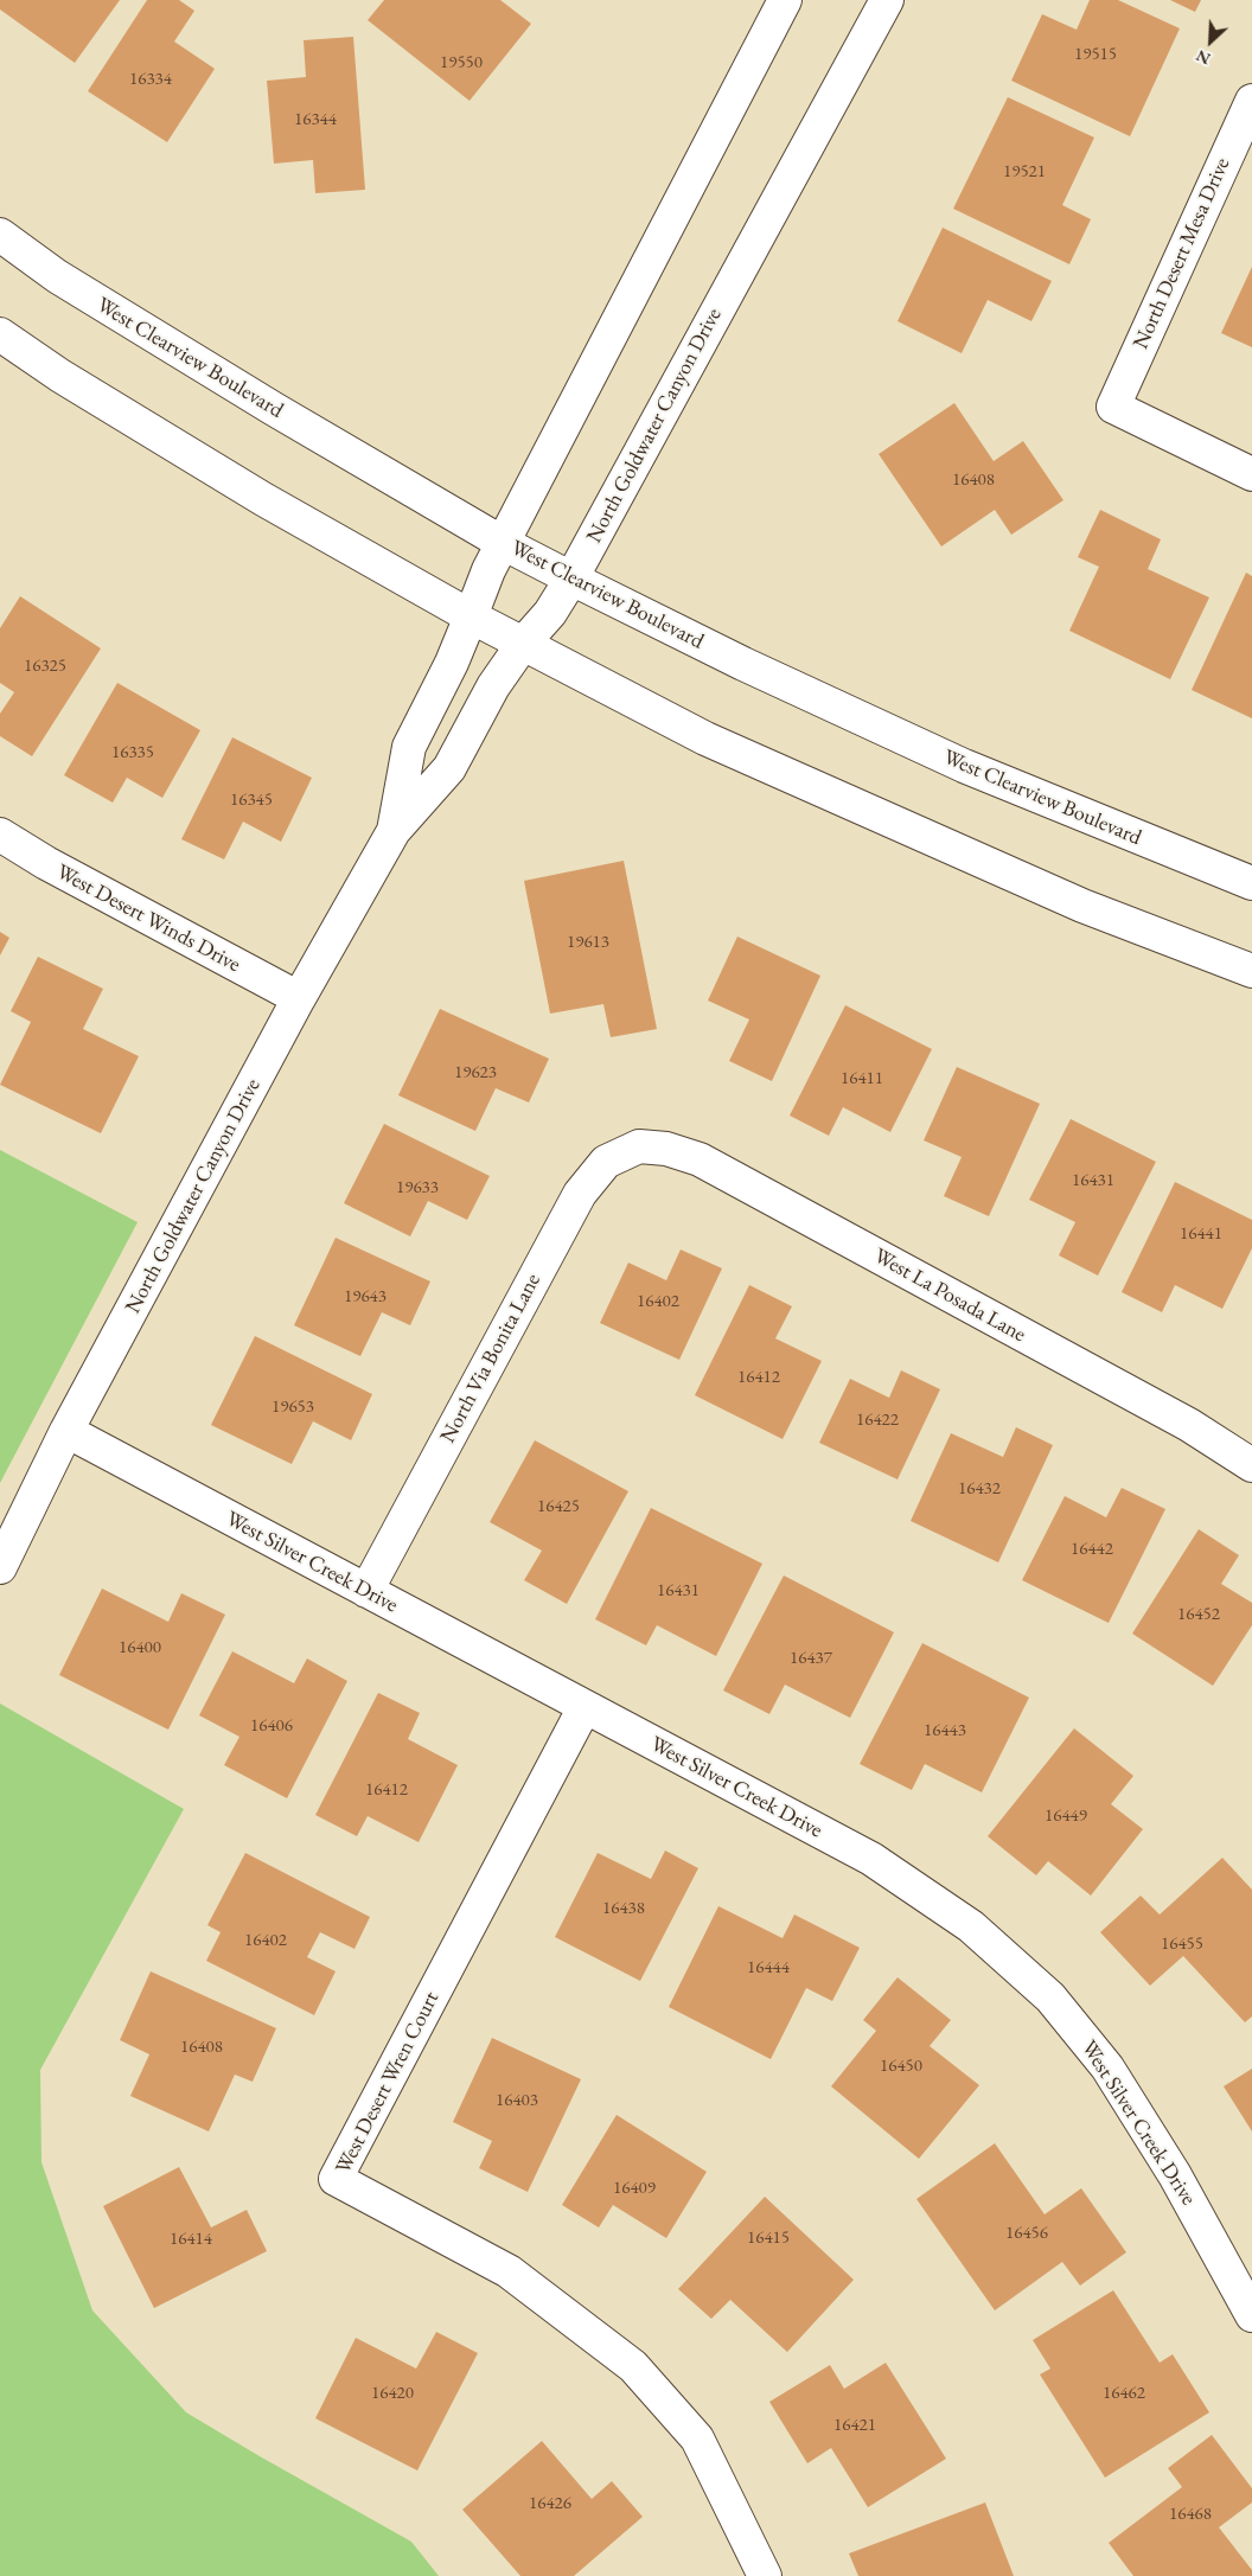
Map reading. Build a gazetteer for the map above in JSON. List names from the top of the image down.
{
  "streets": {
    "street": [
      "North Desert Mesa Drive",
      "West Clearview Boulevard",
      "North Goldwater Canyon Drive",
      "West Desert Winds Drive",
      "West La Posada Lane",
      "North Via Bonita Lane",
      "West Silver Creek Drive",
      "West Desert Wren Court"
    ]
  },
  "crossings": [
    ["West Clearview Boulevard", "North Goldwater Canyon Drive"],
    ["North Goldwater Canyon Drive", "West Desert Winds Drive"],
    ["North Goldwater Canyon Drive", "West Silver Creek Drive"],
    ["West La Posada Lane", "North Via Bonita Lane"],
    ["North Via Bonita Lane", "West Silver Creek Drive"],
    ["West Silver Creek Drive", "West Desert Wren Court"]
  ],
  "house_numbers": [
    "19515",
    "19550",
    "16334",
    "16344",
    "19521",
    "16408",
    "16325",
    "16335",
    "16345",
    "19613",
    "19623",
    "16411",
    "16431",
    "19633",
    "16441",
    "19643",
    "16402",
    "16412",
    "19653",
    "16422",
    "16432",
    "16425",
    "16442",
    "16431",
    "16452",
    "16400",
    "16437",
    "16406",
    "16443",
    "16412",
    "16449",
    "16438",
    "16402",
    "16455",
    "16444",
    "16408",
    "16450",
    "16403",
    "16409",
    "16456",
    "16415",
    "16414",
    "16420",
    "16462",
    "16421",
    "16426",
    "16468"
  ],
  "north": "bottom left"
}
